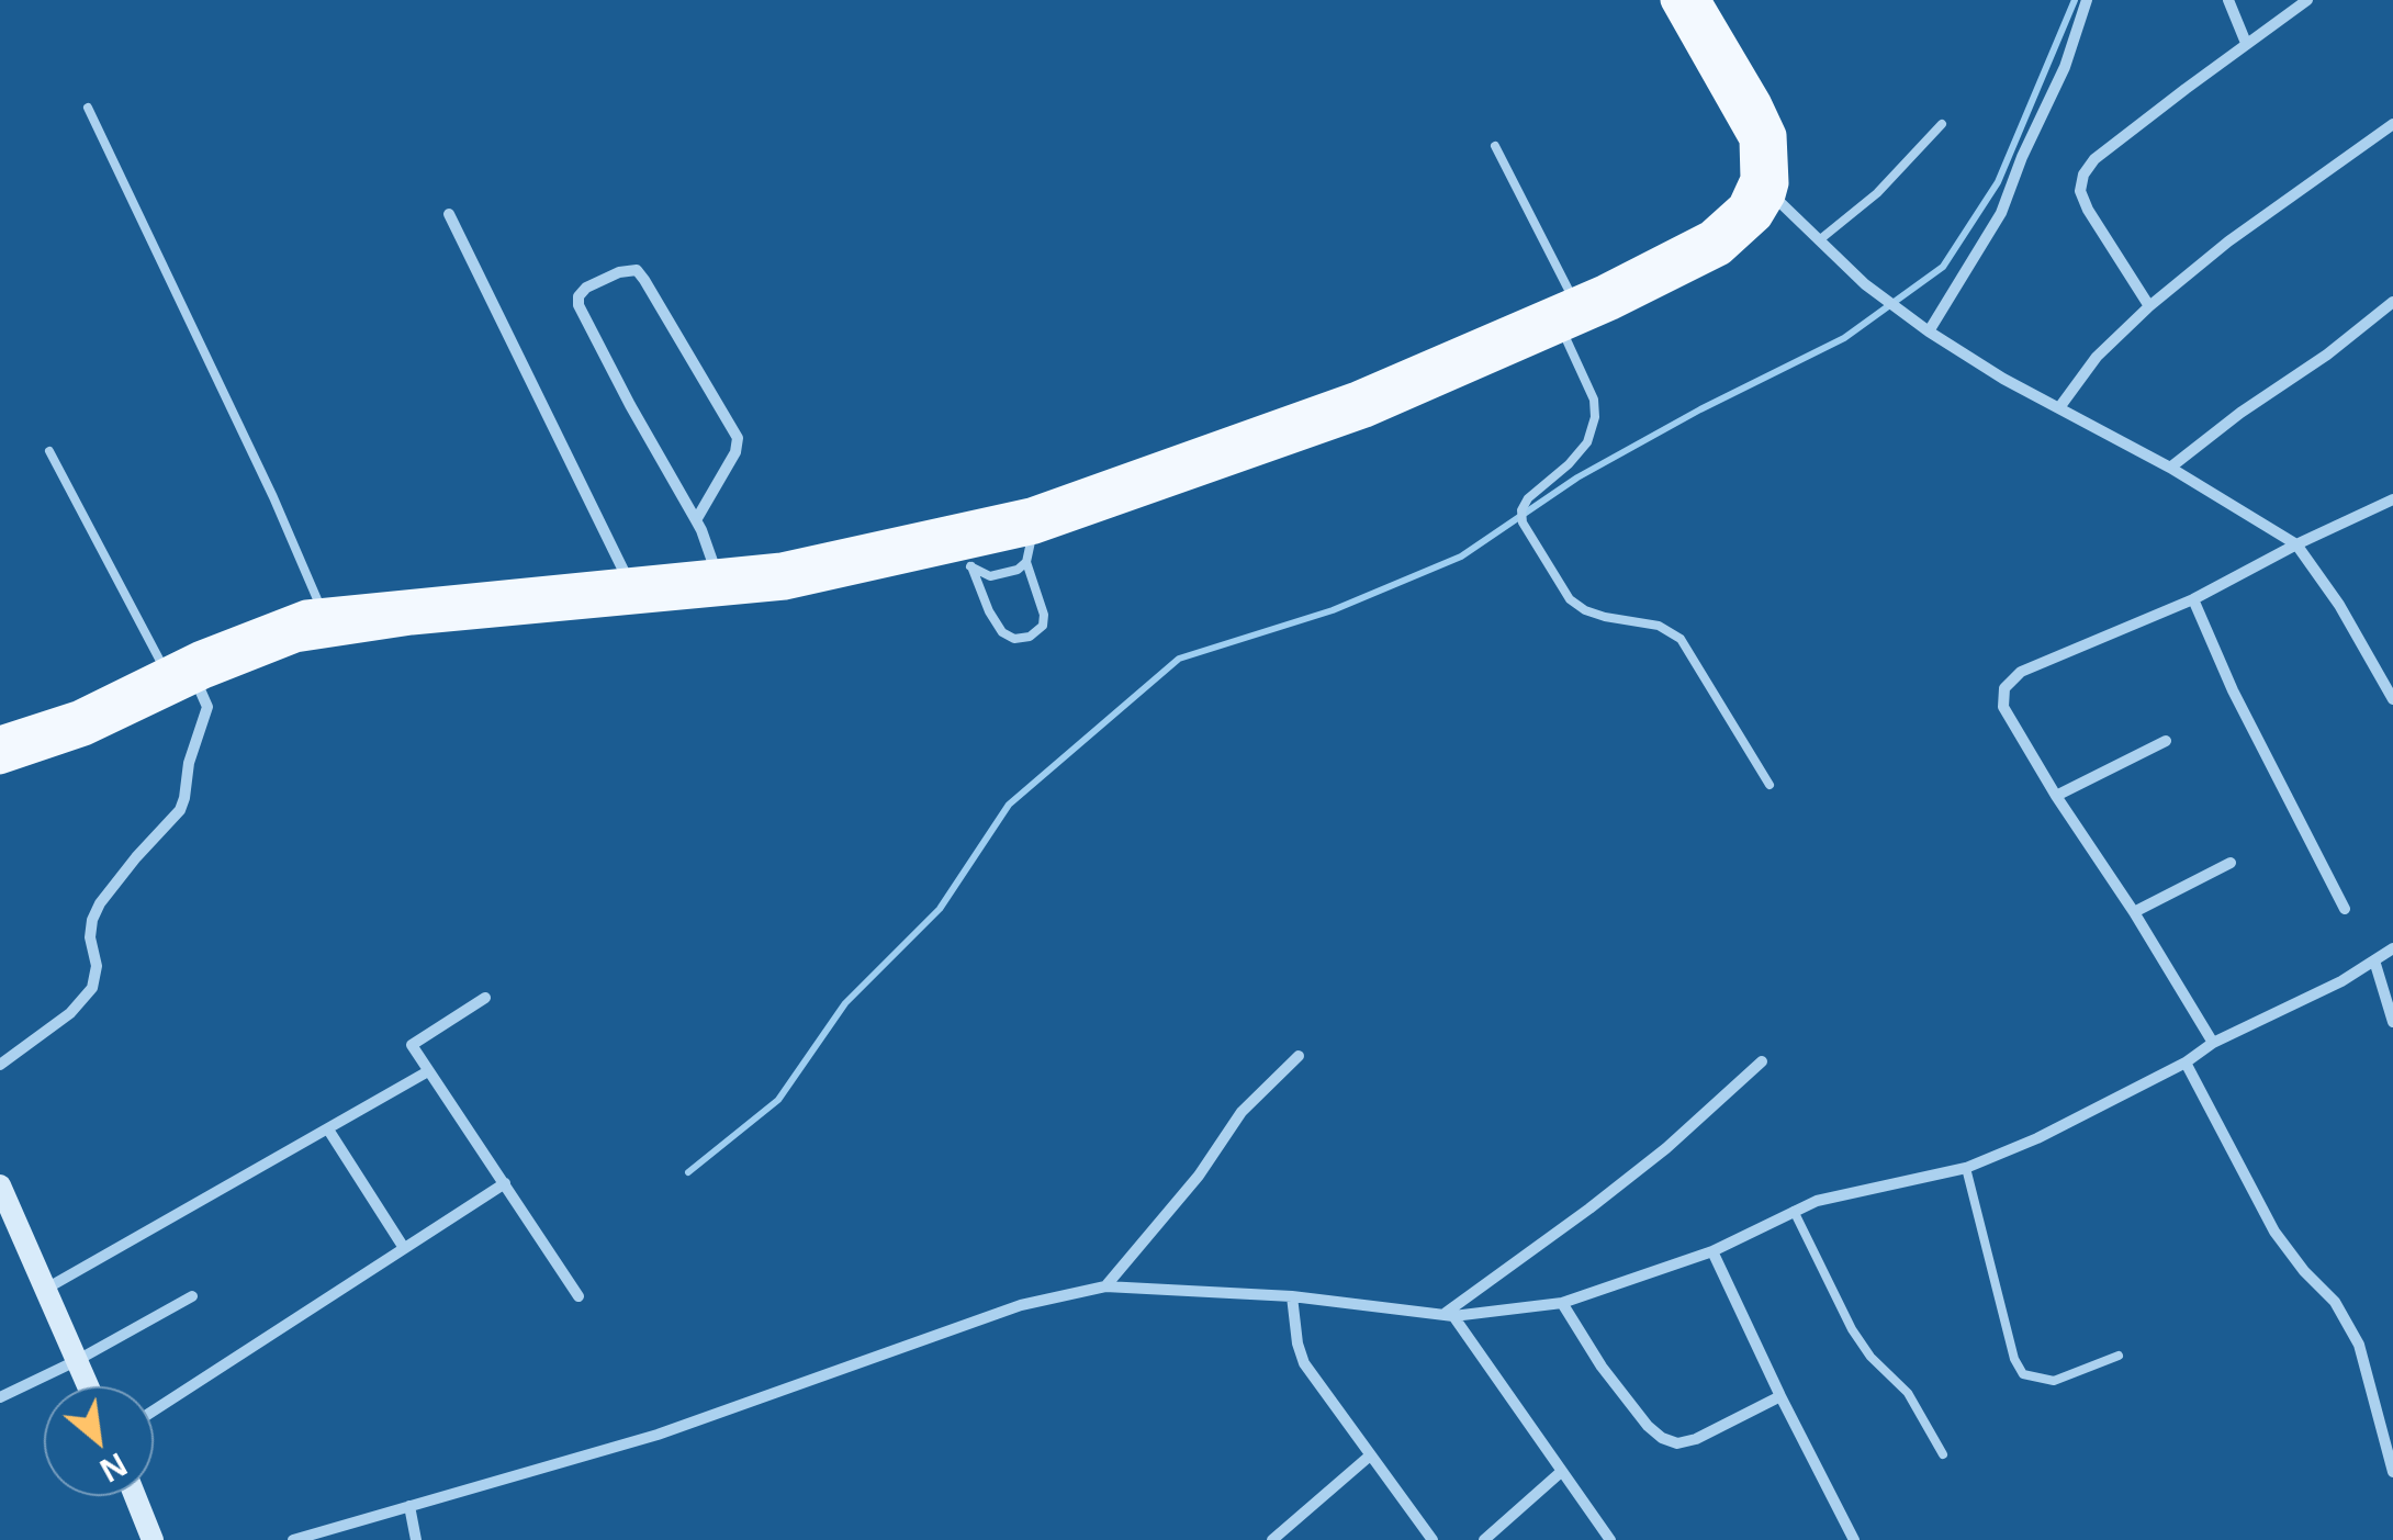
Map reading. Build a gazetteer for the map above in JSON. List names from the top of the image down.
{
  "north": "bottom right"
}
